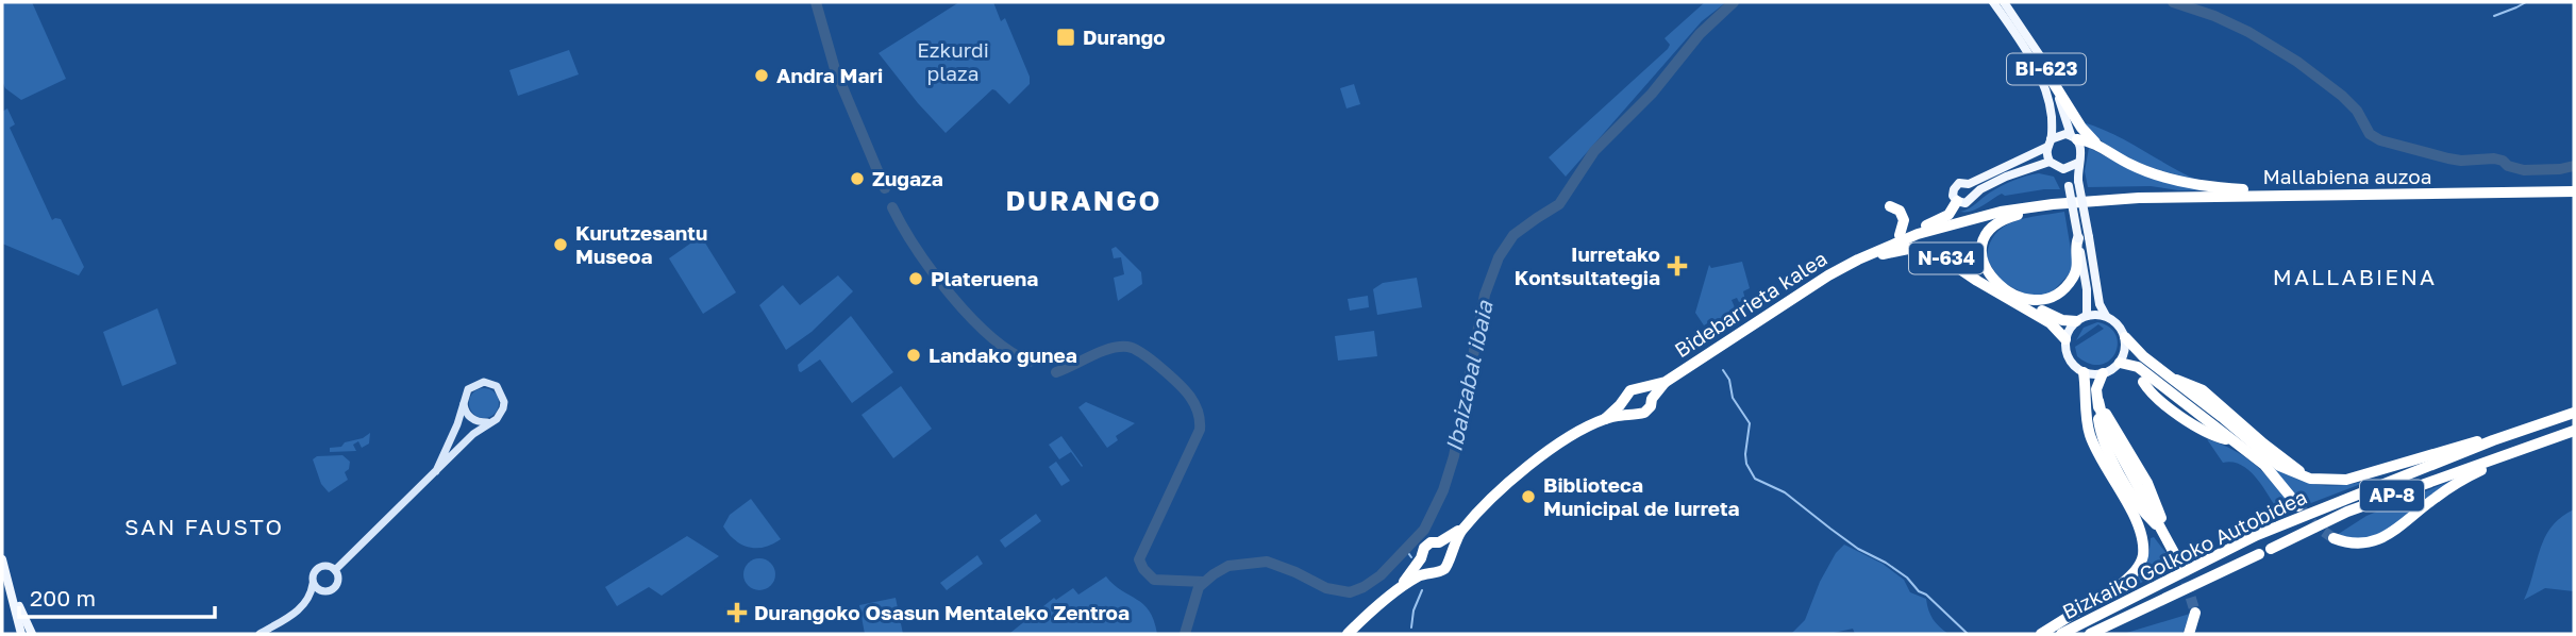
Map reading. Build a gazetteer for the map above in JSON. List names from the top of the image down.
{
  "streets": {
    "highway": [
      "Mallabiena auzoa",
      "N-634",
      "Bidebarrieta kalea",
      "AP-8",
      "Bizkaiko Golkoko Autobidea"
    ],
    "main road": ["BI-623"]
  },
  "crossings": [
    ["Mallabiena auzoa", "N-634"],
    ["N-634", "Bidebarrieta kalea"]
  ],
  "districts": ["DURANGO", "MALLABIENA", "SAN FAUSTO"],
  "water": ["Ibaizabal ibaia"],
  "parks": ["Ezkurdi plaza"],
  "places": {
    "transit": ["Durango"],
    "other": [
      "Andra Mari",
      "Zugaza",
      "Kurutzesantu Museoa",
      "Plateruena",
      "Landako gunea",
      "Biblioteca Municipal de Iurreta"
    ],
    "health": ["Iurretako Kontsultategia", "Durangoko Osasun Mentaleko Zentroa"]
  },
  "scale_bar": "200 m"
}
